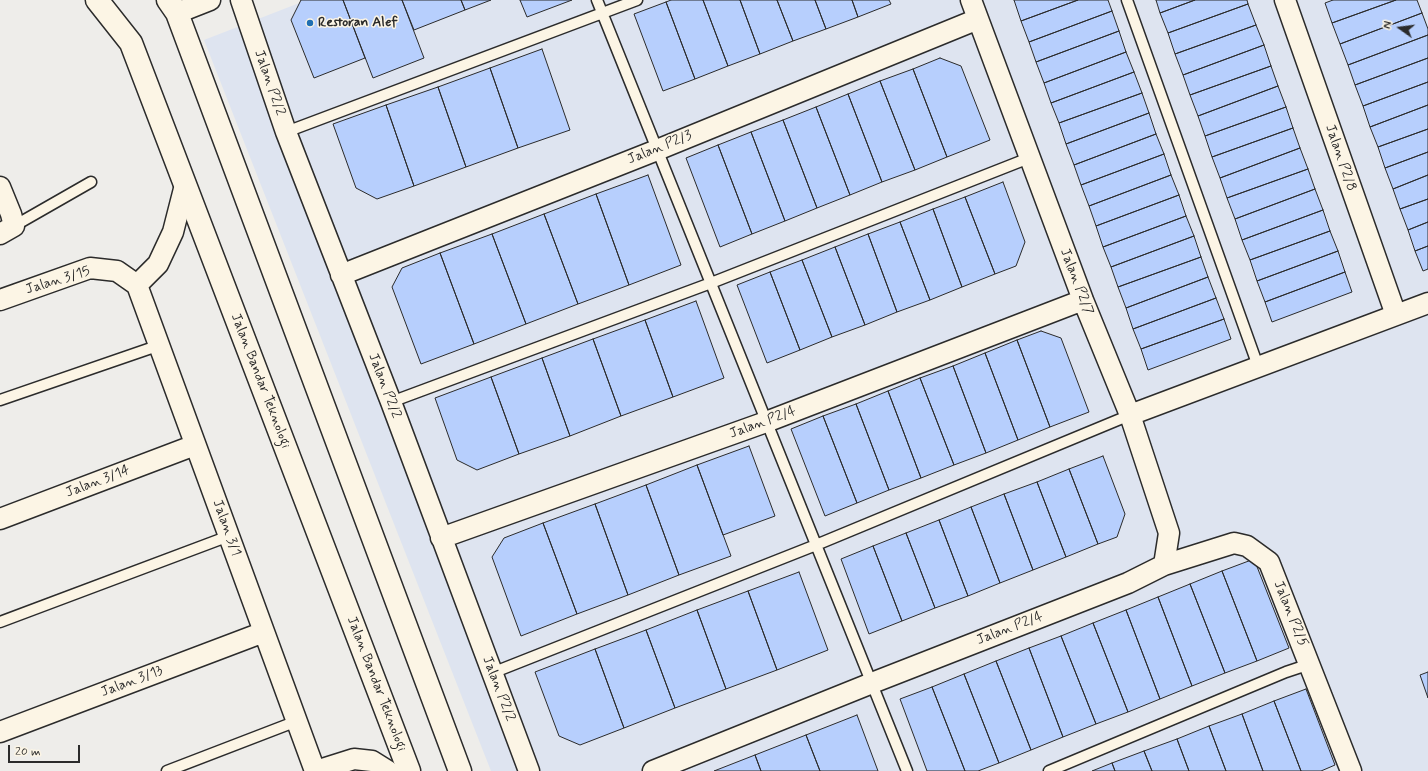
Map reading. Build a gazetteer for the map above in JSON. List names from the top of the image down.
{
  "streets": {
    "street": [
      "Jalan P2/2",
      "Jalan P2/3",
      "Jalan P2/8",
      "Jalan 3/15",
      "Jalan P2/7",
      "Jalan Bandar Teknologi",
      "Jalan P2/4",
      "Jalan 3/14",
      "Jalan 3/1",
      "Jalan P2/5",
      "Jalan 3/13"
    ]
  },
  "crossings": [
    ["Jalan P2/2", "Jalan P2/3"],
    ["Jalan P2/2", "Jalan P2/4"],
    ["Jalan P2/3", "Jalan P2/7"],
    ["Jalan 3/15", "Jalan 3/1"],
    ["Jalan P2/7", "Jalan P2/4"],
    ["Jalan P2/7", "Jalan P2/5"],
    ["Jalan P2/4", "Jalan P2/5"],
    ["Jalan 3/14", "Jalan 3/1"],
    ["Jalan 3/1", "Jalan 3/13"]
  ],
  "places": ["Restoran Alef"],
  "scale_bar": "20 m",
  "north": "left"
}
